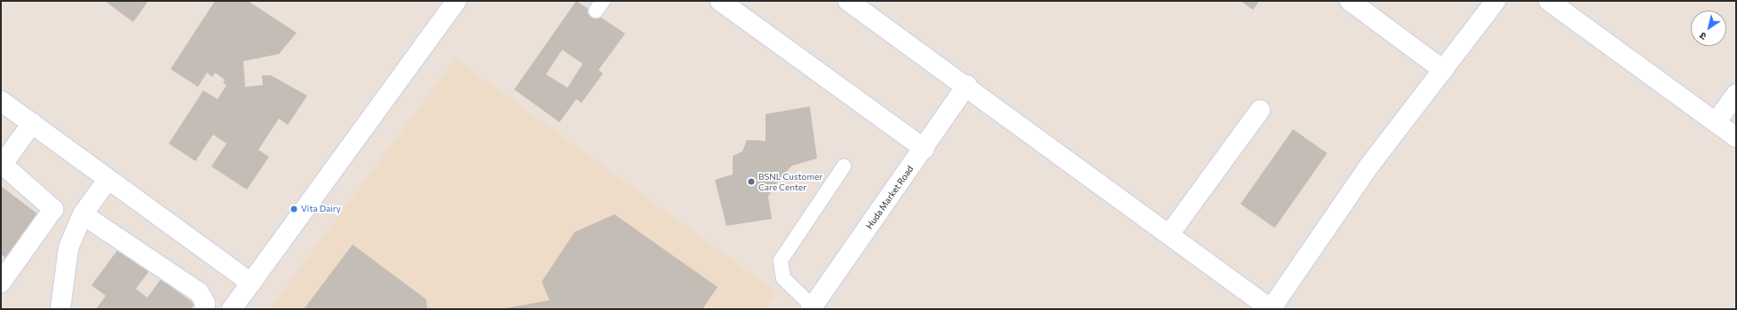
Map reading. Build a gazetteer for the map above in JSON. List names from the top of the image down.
{
  "streets": {
    "street": ["Huda Market Road"]
  },
  "places": ["BSNL Customer Care Center", "Vita Dairy"],
  "north": "bottom left"
}
